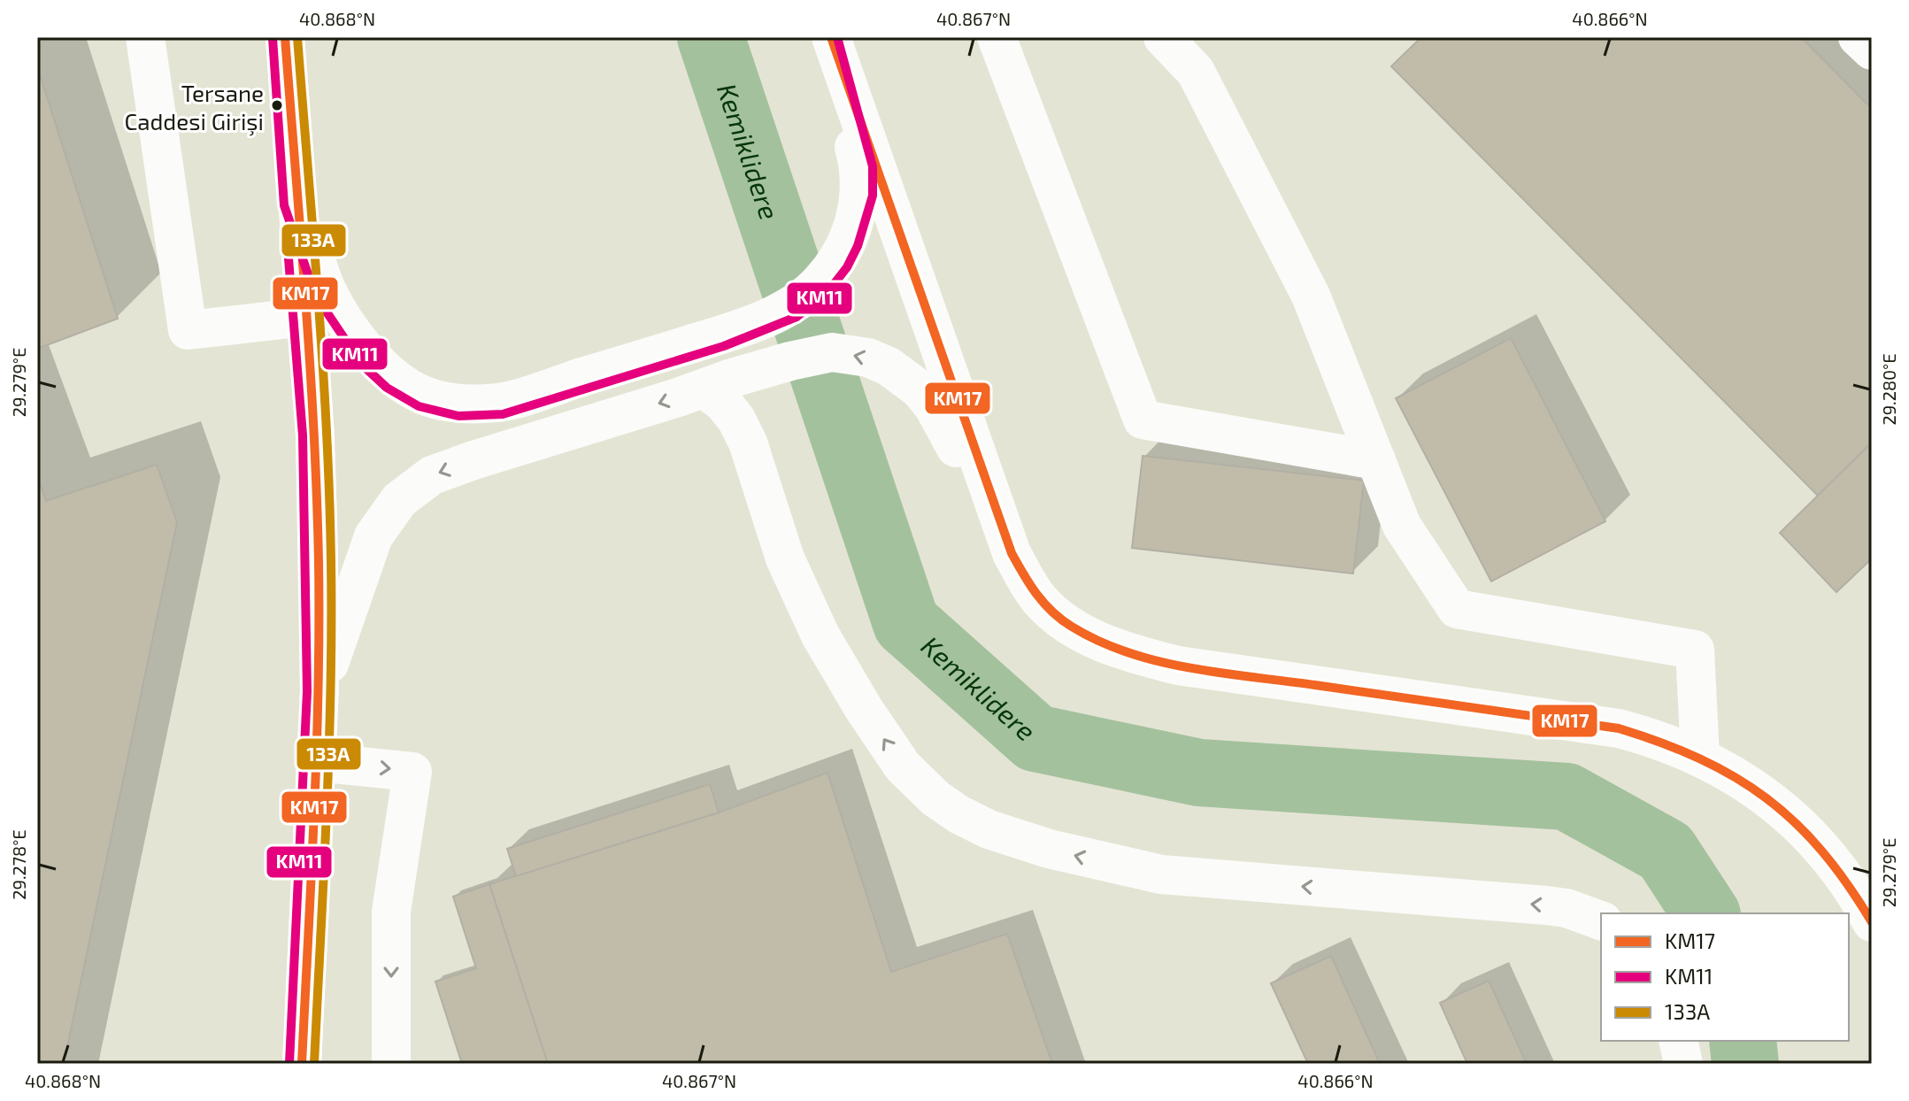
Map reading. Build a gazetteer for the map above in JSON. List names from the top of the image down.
{
  "water": ["Kemiklidere"],
  "places": ["Tersane Caddesi Girişi"],
  "lines": ["transit line KM17", "transit line KM11", "transit line 133A"],
  "legend": ["KM17", "KM11", "133A"],
  "coordinates": [
    "40.868°N",
    "40.867°N",
    "40.866°N",
    "29.279°E",
    "29.280°E",
    "29.278°E"
  ]
}
